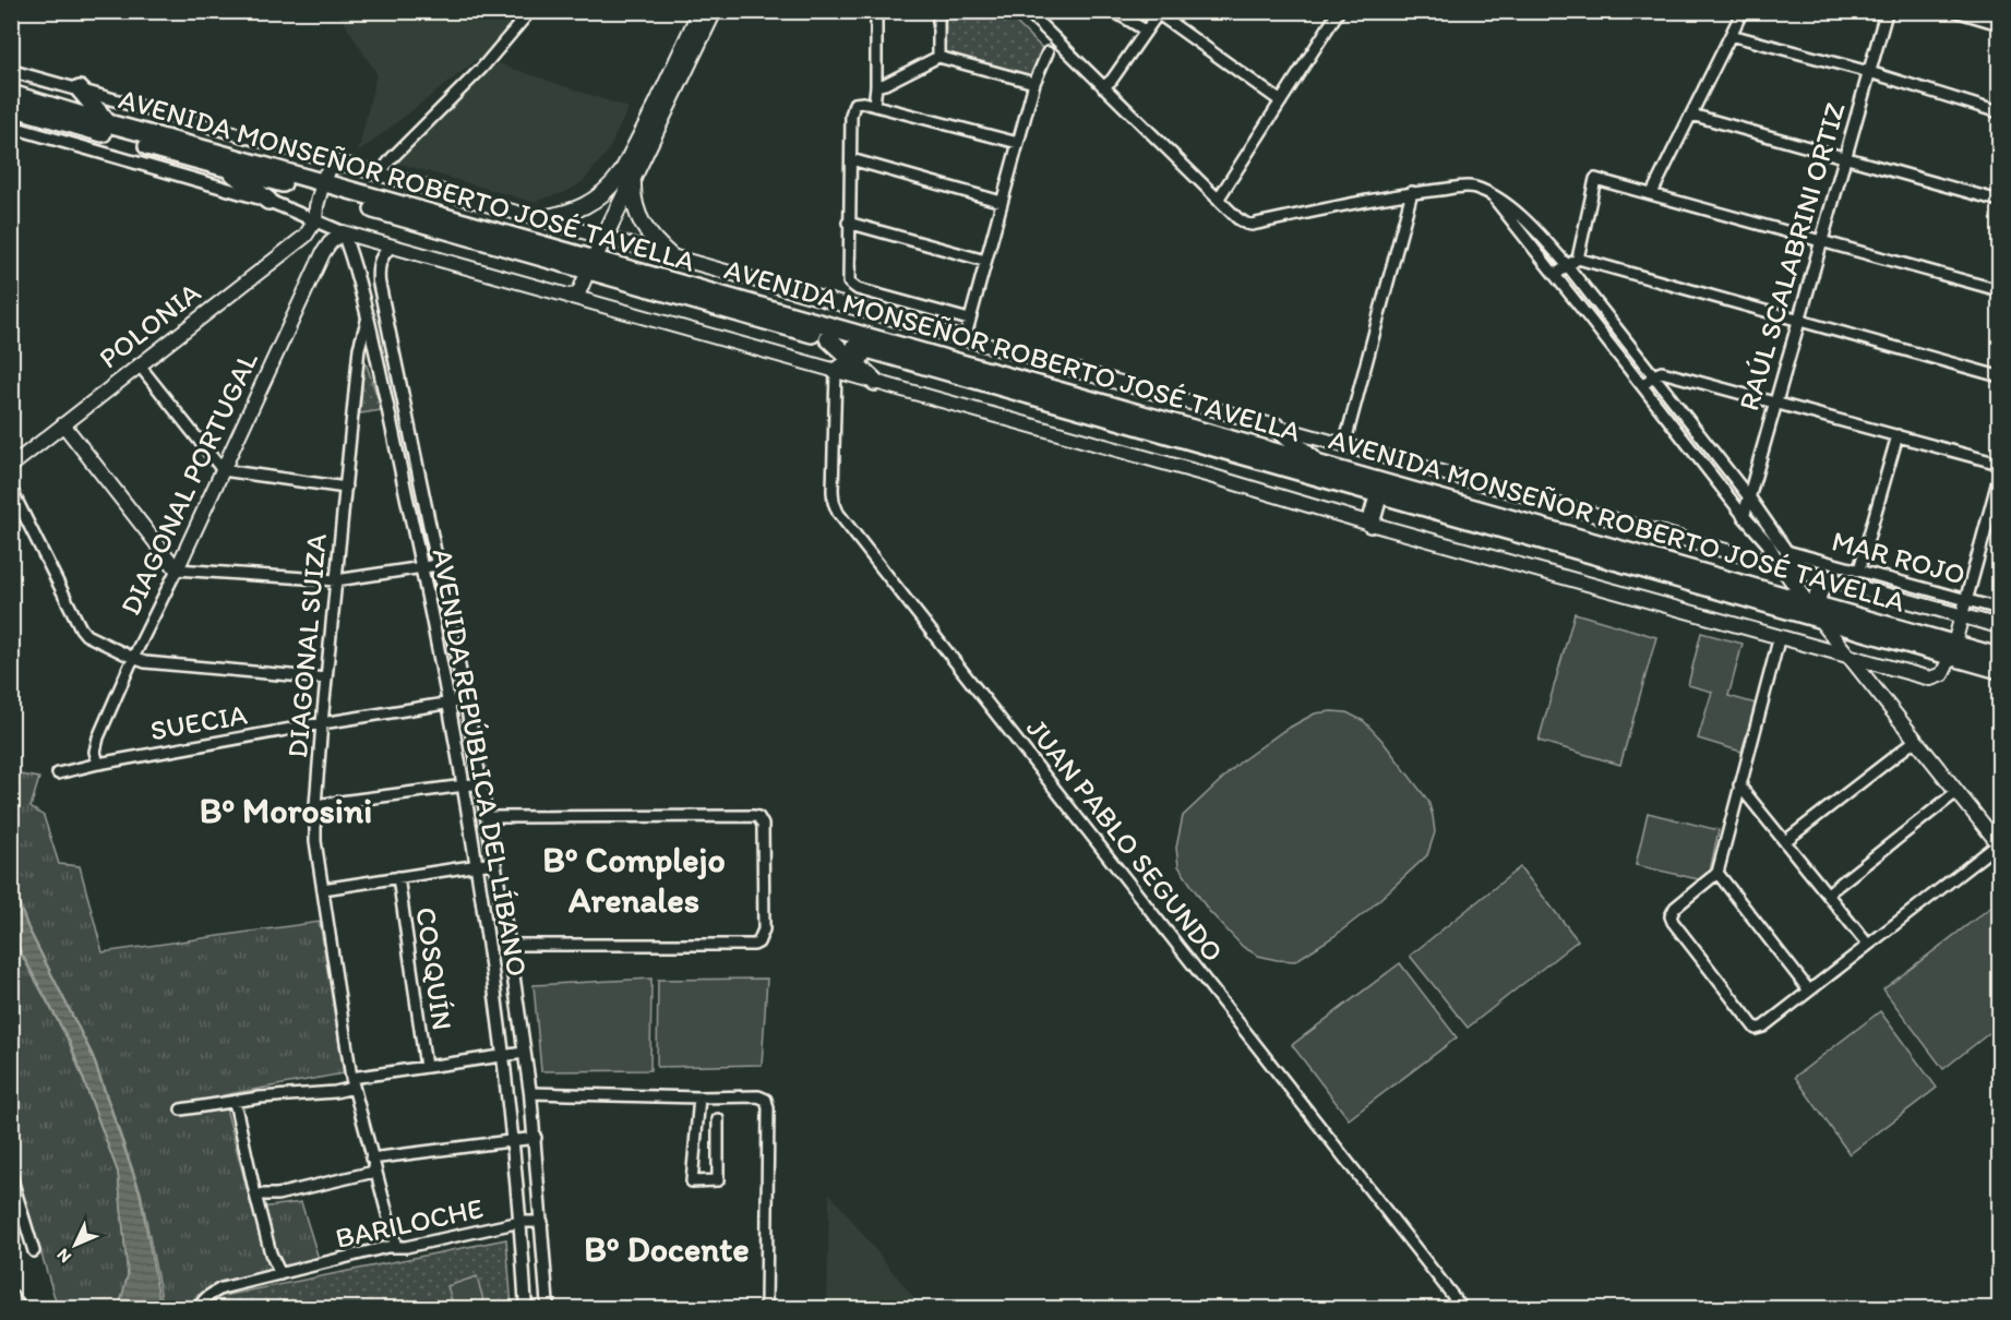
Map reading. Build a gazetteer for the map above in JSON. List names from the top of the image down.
{
  "streets": {
    "highway": ["AVENIDA MONSEÑOR ROBERTO JOSÉ TAVELLA"],
    "main road": ["POLONIA", "DIAGONAL PORTUGAL"],
    "street": [
      "RAÚL SCALABRINI ORTIZ",
      "MAR ROJO",
      "DIAGONAL SUIZA",
      "SUECIA",
      "AVENIDA REPÚBLICA DEL LÍBANO",
      "JUAN PABLO SEGUNDO",
      "COSQUÍN",
      "BARILOCHE"
    ]
  },
  "crossings": [
    ["DIAGONAL PORTUGAL", "SUECIA"],
    ["DIAGONAL PORTUGAL", "AVENIDA REPÚBLICA DEL LÍBANO"],
    ["DIAGONAL SUIZA", "SUECIA"],
    ["DIAGONAL SUIZA", "AVENIDA REPÚBLICA DEL LÍBANO"],
    ["DIAGONAL SUIZA", "BARILOCHE"],
    ["SUECIA", "AVENIDA REPÚBLICA DEL LÍBANO"],
    ["AVENIDA REPÚBLICA DEL LÍBANO", "BARILOCHE"]
  ],
  "districts": ["Bº Morosini", "Bº Complejo Arenales", "Bº Docente"],
  "north": "bottom left"
}
